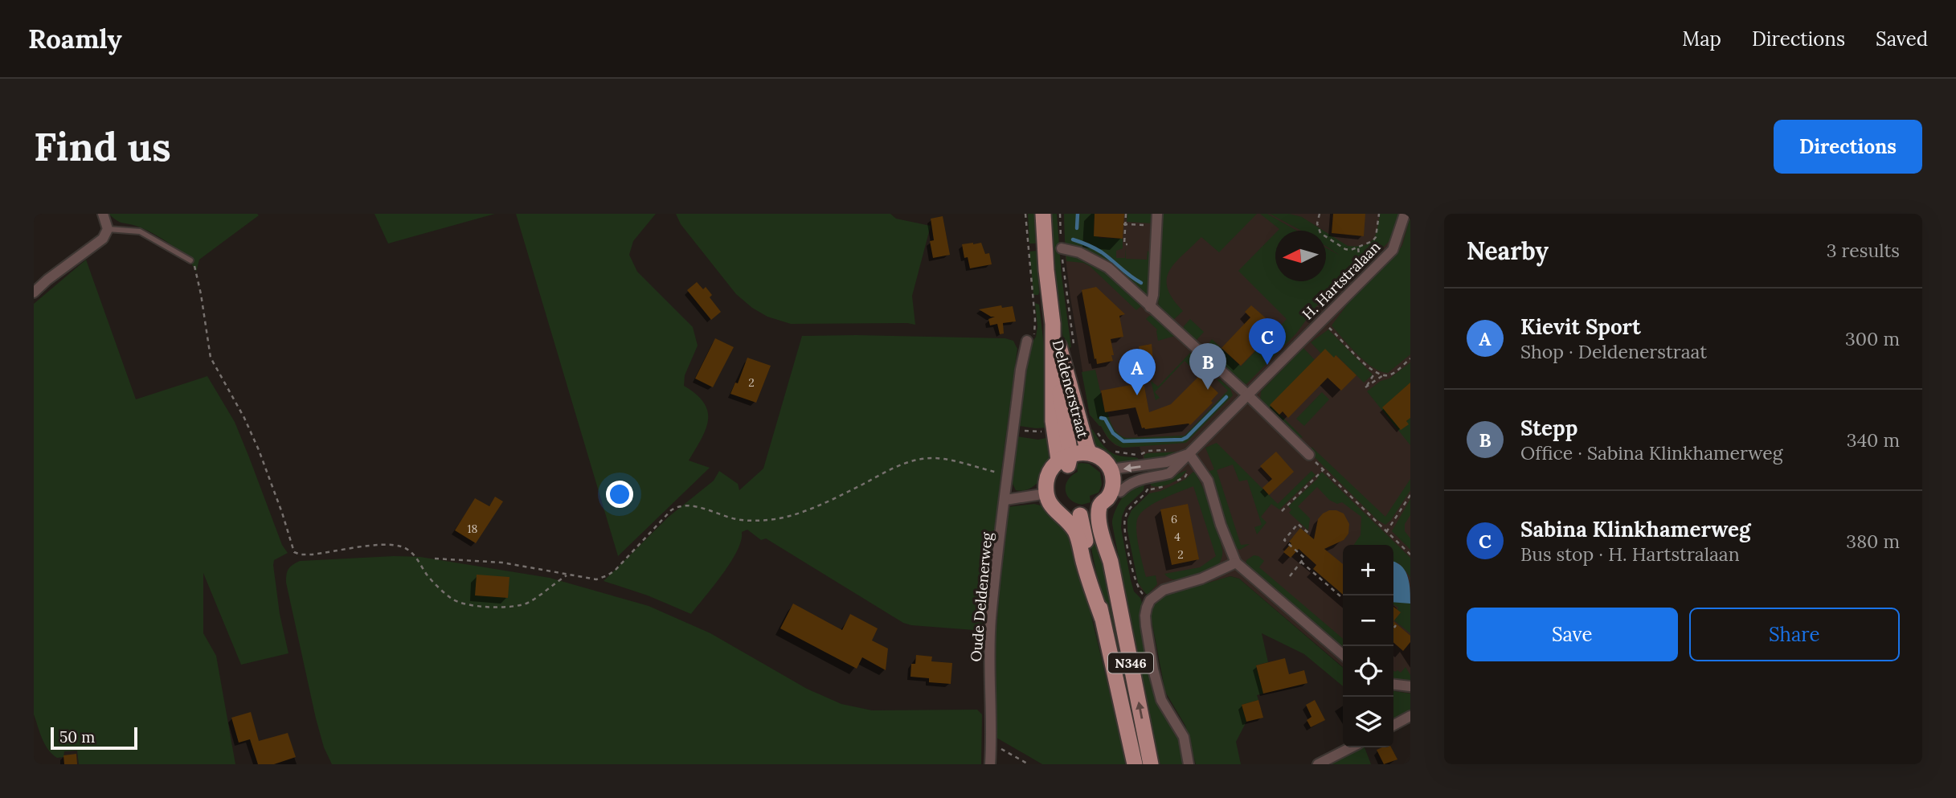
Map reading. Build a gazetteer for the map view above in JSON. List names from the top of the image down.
{
  "streets": {
    "main road": ["Deldenerstraat", "N346"],
    "street": ["H. Hartstralaan", "Oude Deldenerweg"]
  },
  "house_numbers": [
    "2",
    "6",
    "18",
    "4",
    "2"
  ],
  "scale_bar": "50 m",
  "north": "left",
  "page": {
    "header": "Roamly",
    "nav": ["Map", "Directions", "Saved"],
    "buttons": [
      "Directions",
      ["Save", "Share"]
    ],
    "title": "Find us",
    "heading": ["Nearby", "3 results"],
    "list": [
      {
        "mark": "A",
        "name": "Kievit Sport",
        "note": "Shop · Deldenerstraat",
        "value": "300 m"
      },
      {
        "mark": "B",
        "name": "Stepp",
        "note": "Office · Sabina Klinkhamerweg",
        "value": "340 m"
      },
      {
        "mark": "C",
        "name": "Sabina Klinkhamerweg",
        "note": "Bus stop · H. Hartstralaan",
        "value": "380 m"
      }
    ],
    "pins": ["C", "B", "A"],
    "map_buttons": ["+", "−"],
    "scale": "50 m"
  }
}
